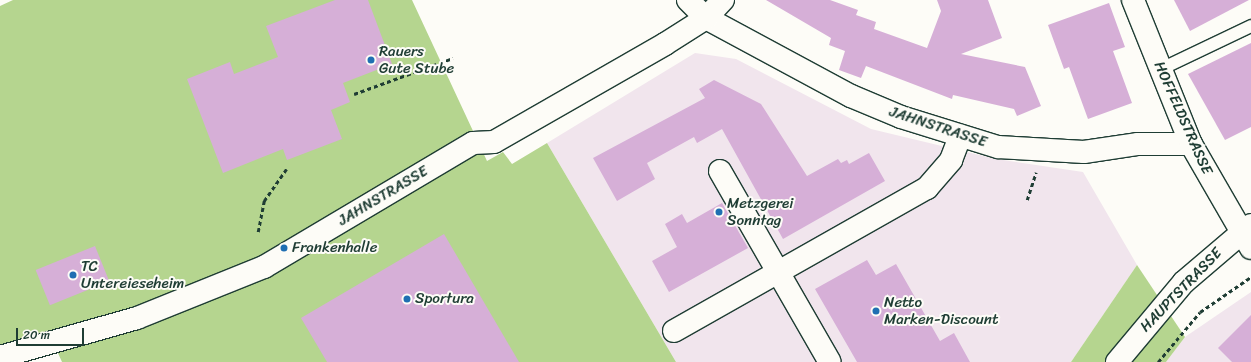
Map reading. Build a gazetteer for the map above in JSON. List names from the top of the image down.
{
  "streets": {
    "street": ["HOFFELDSTRASSE", "JAHNSTRASSE", "HAUPTSTRASSE"]
  },
  "crossings": [
    ["HOFFELDSTRASSE", "JAHNSTRASSE"],
    ["HOFFELDSTRASSE", "HAUPTSTRASSE"]
  ],
  "places": [
    "Rauers Gute Stube",
    "Metzgerei Sonntag",
    "Frankenhalle",
    "TC Untereieseheim",
    "Sportura",
    "Netto Marken-Discount"
  ],
  "scale_bar": "20 m"
}
